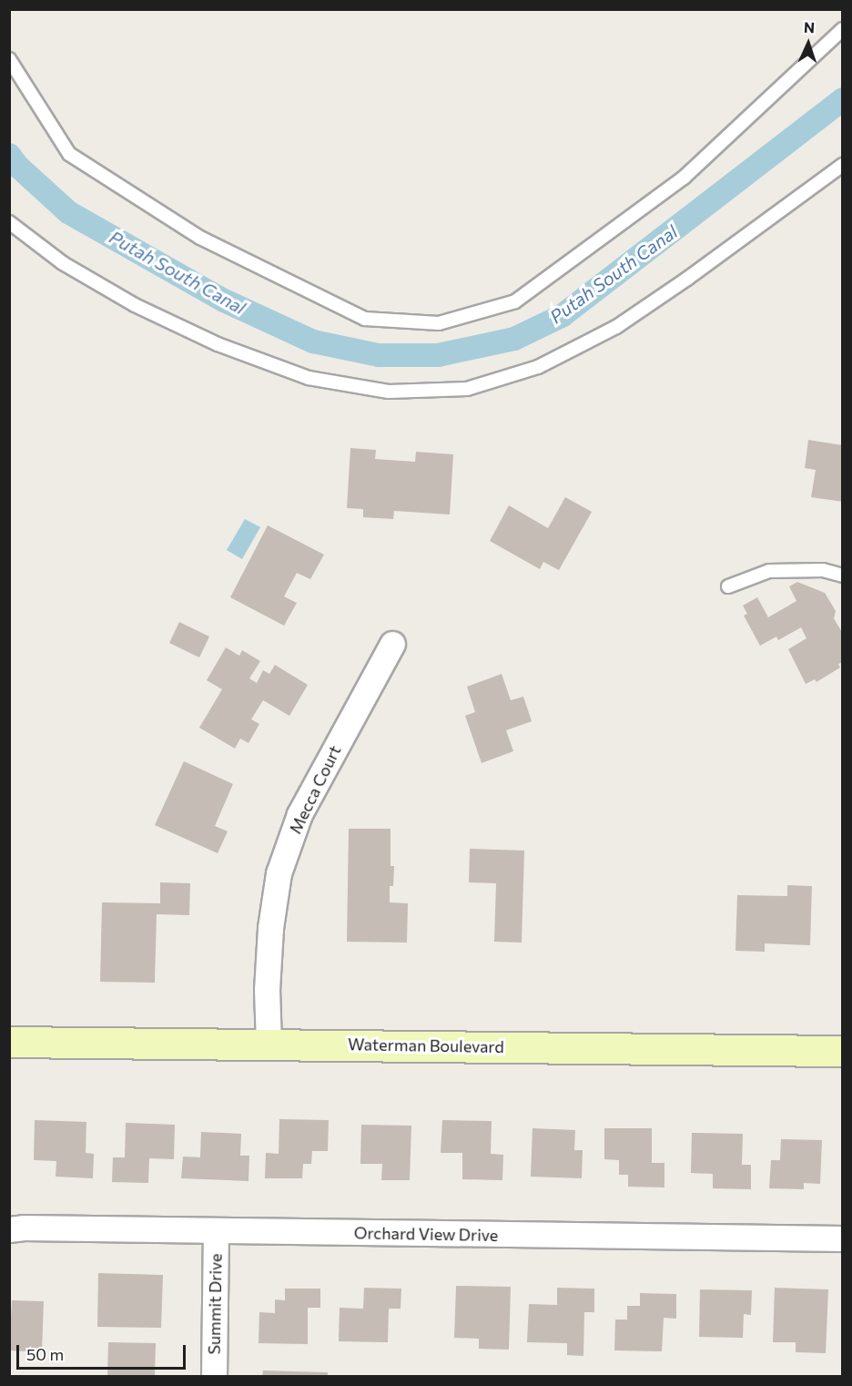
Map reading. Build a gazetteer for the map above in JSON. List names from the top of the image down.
{
  "streets": {
    "main road": ["Waterman Boulevard"],
    "street": ["Mecca Court", "Orchard View Drive", "Summit Drive"]
  },
  "crossings": [
    ["Mecca Court", "Waterman Boulevard"],
    ["Orchard View Drive", "Summit Drive"]
  ],
  "water": ["Putah South Canal"],
  "scale_bar": "50 m",
  "north": "top"
}
